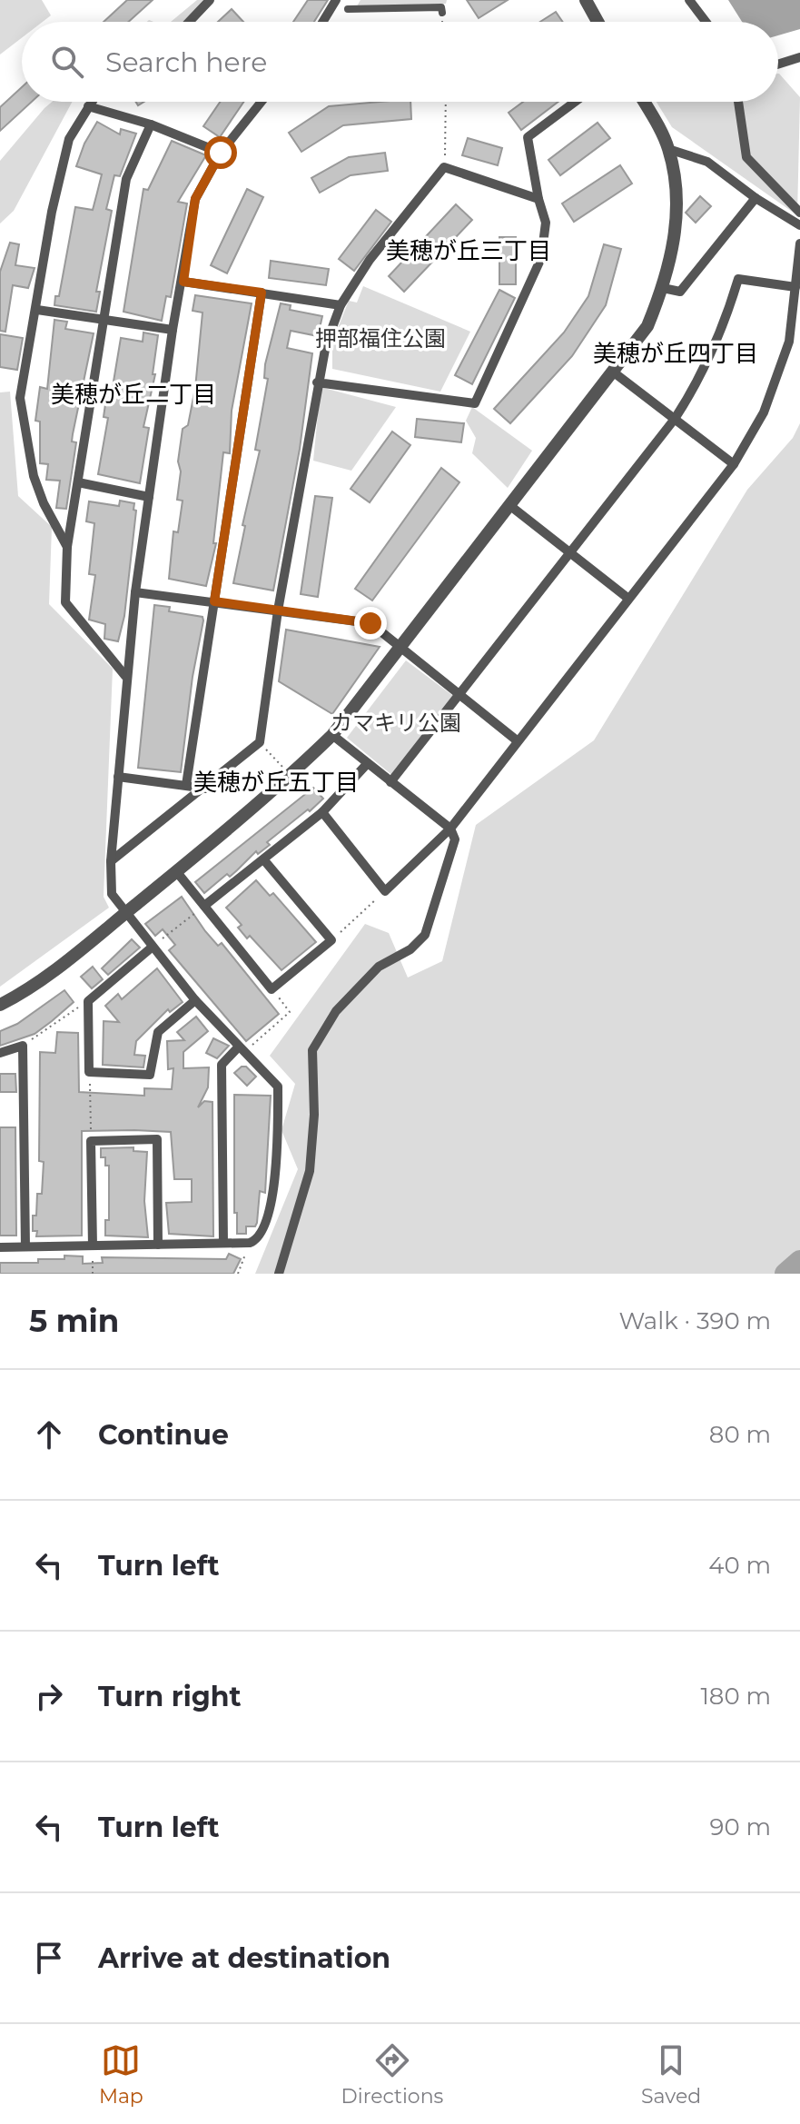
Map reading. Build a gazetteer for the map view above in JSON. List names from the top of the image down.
{
  "districts": [
    "美穂が丘三丁目",
    "美穂が丘四丁目",
    "美穂が丘二丁目",
    "美穂が丘五丁目"
  ],
  "parks": ["押部福住公園", "カマキリ公園"],
  "page": {
    "search": "Search here",
    "heading": ["5 min", "Walk · 390 m"],
    "list": [
      ["Continue", "80 m"],
      ["Turn left", "40 m"],
      ["Turn right", "180 m"],
      ["Turn left", "90 m"],
      "Arrive at destination"
    ],
    "nav": ["Map", "Directions", "Saved"]
  }
}
